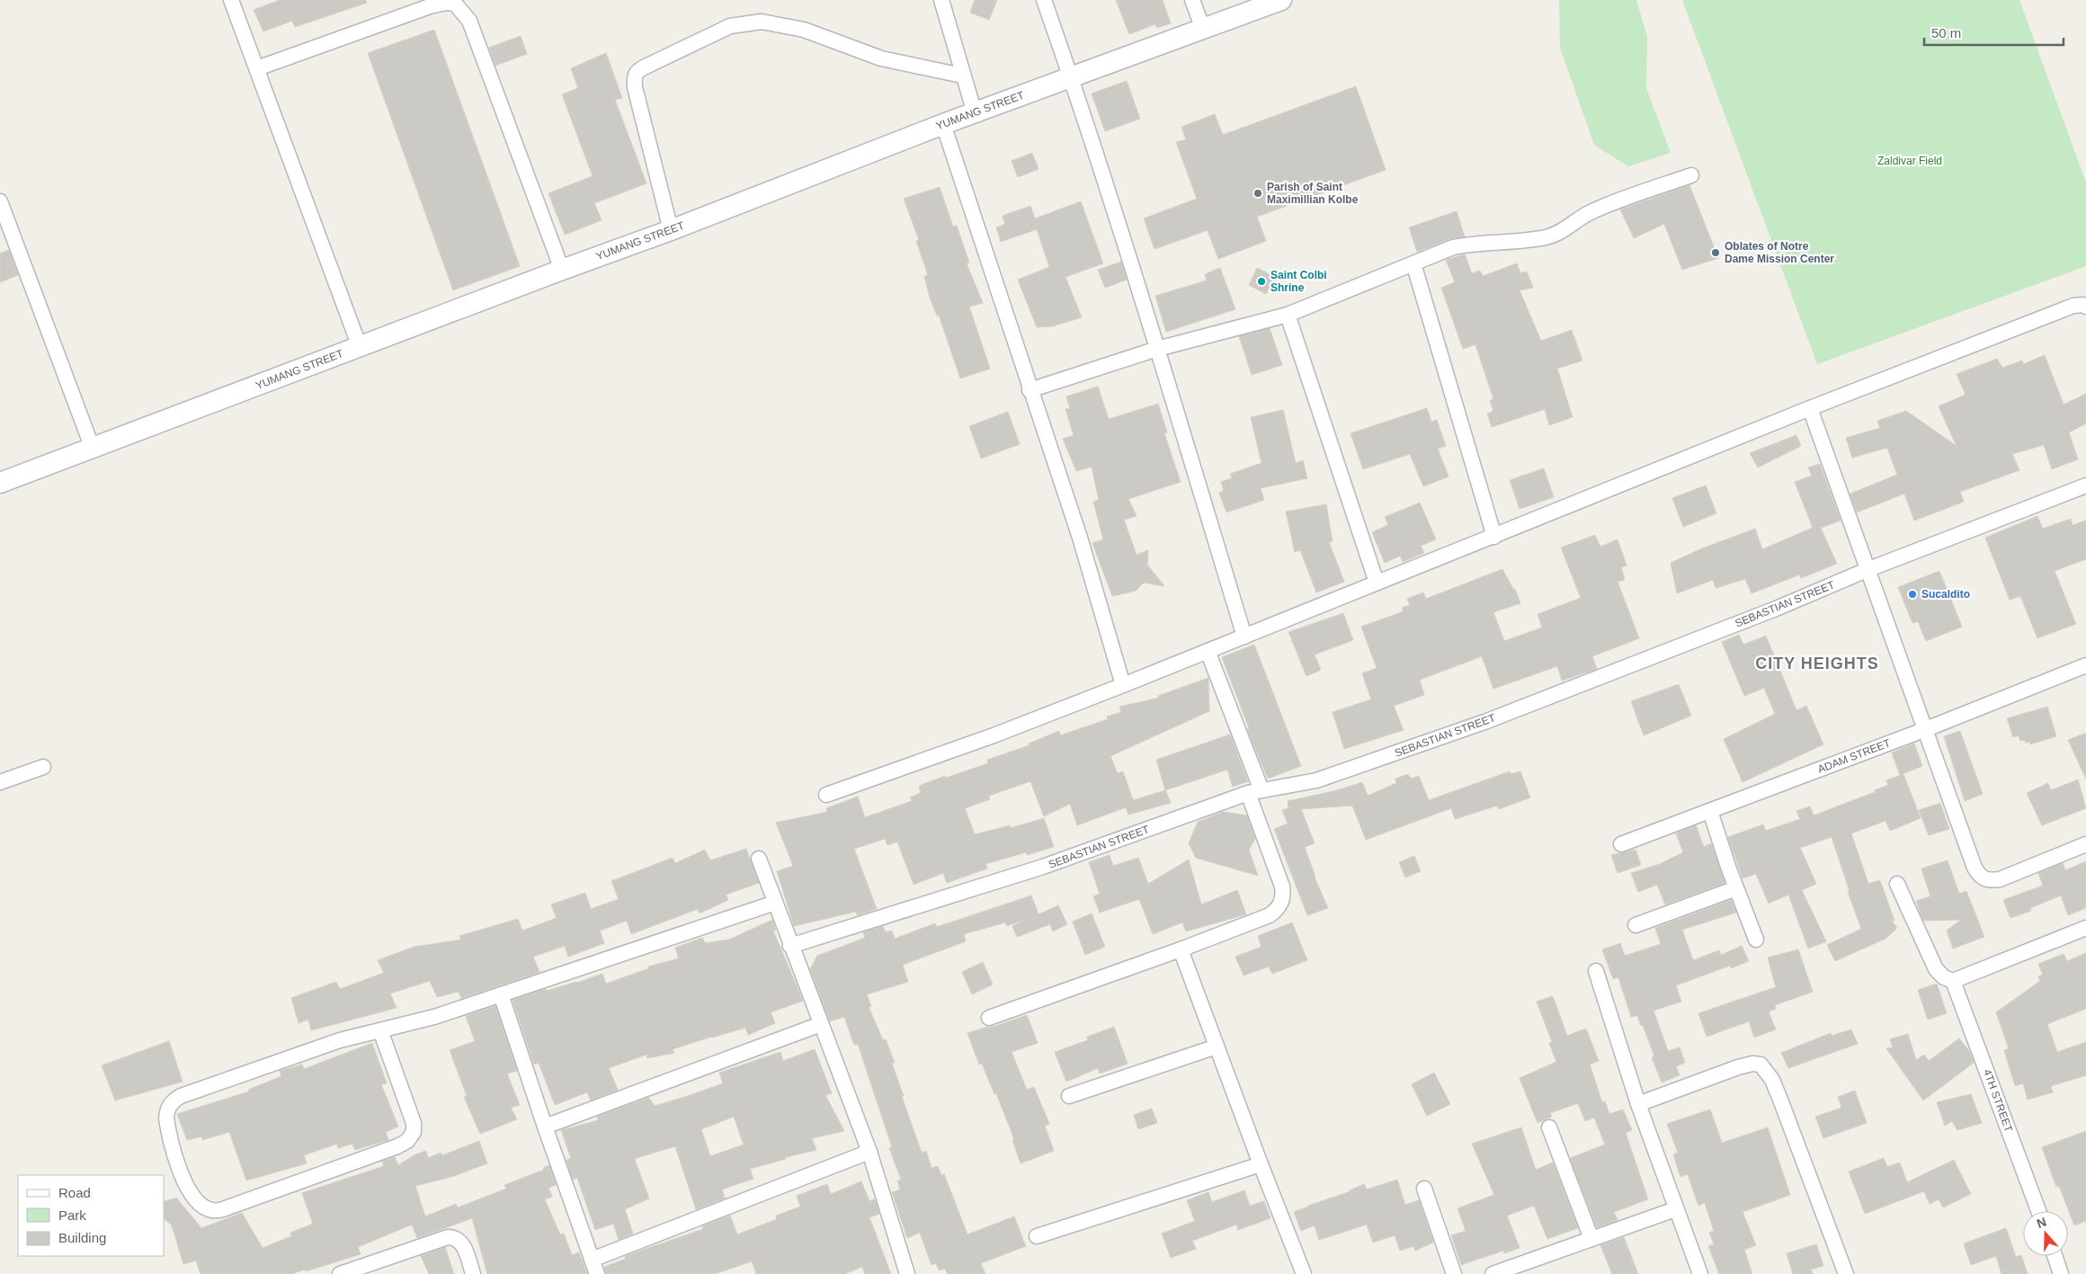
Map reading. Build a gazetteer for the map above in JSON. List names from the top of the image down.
{
  "streets": {
    "main road": ["YUMANG STREET"],
    "street": ["SEBASTIAN STREET", "ADAM STREET", "4TH STREET"]
  },
  "districts": ["CITY HEIGHTS"],
  "parks": ["Zaldivar Field"],
  "places": [
    "Parish of Saint Maximillian Kolbe",
    "Oblates of Notre Dame Mission Center",
    "Saint Colbi Shrine",
    "Sucaldito"
  ],
  "legend": ["Road", "Park", "Building"],
  "scale_bar": "50 m",
  "north": "top"
}
